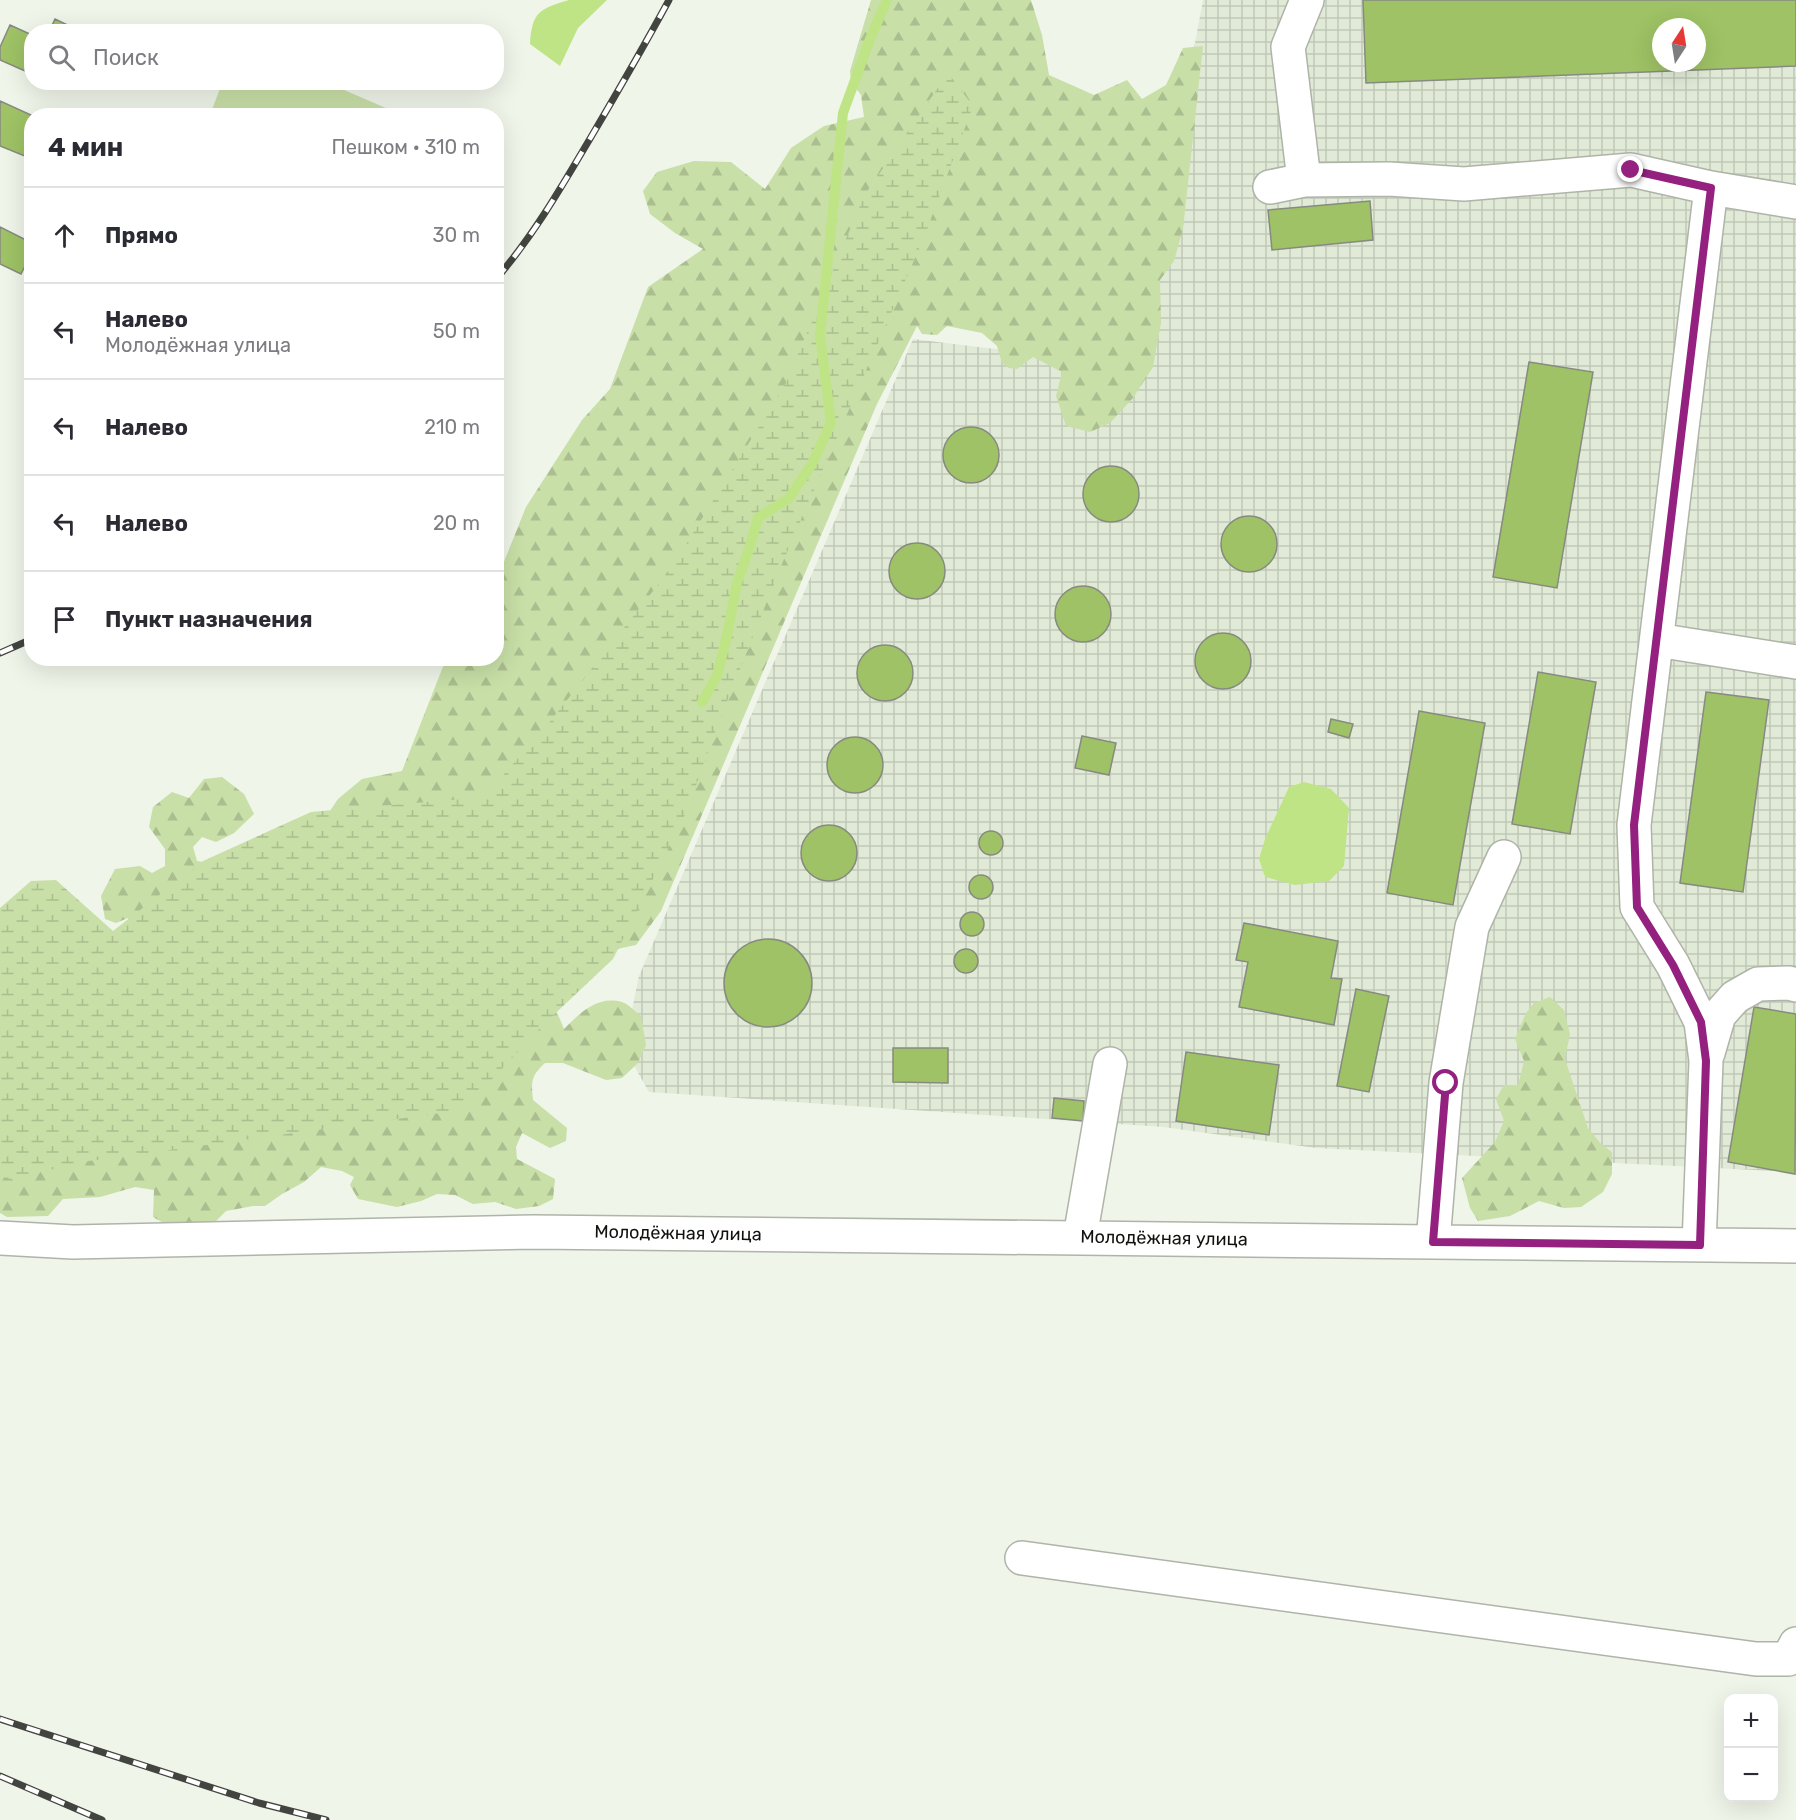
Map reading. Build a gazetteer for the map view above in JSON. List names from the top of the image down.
{
  "streets": {
    "street": ["Молодёжная улица"]
  },
  "north": "top",
  "page": {
    "search": "Поиск",
    "heading": ["4 мин", "Пешком · 310 m"],
    "list": [
      ["Прямо", "30 m"],
      ["Налево", "Молодёжная улица", "50 m"],
      ["Налево", "210 m"],
      ["Налево", "20 m"],
      "Пункт назначения"
    ],
    "map_buttons": ["+", "−"]
  }
}
